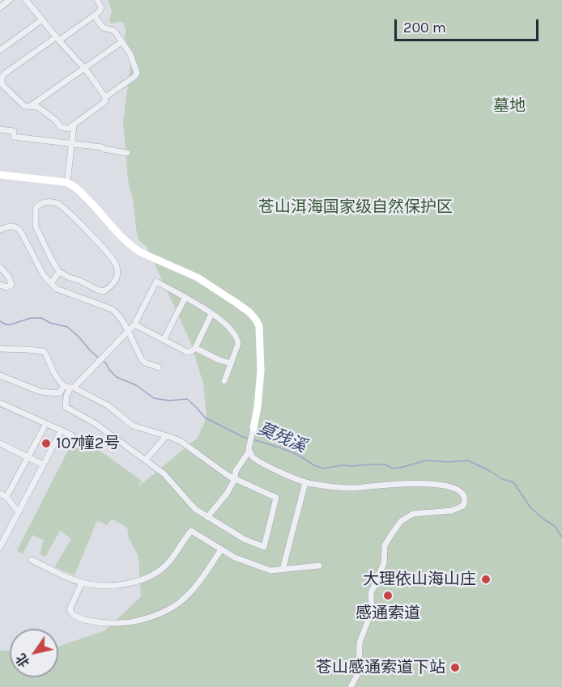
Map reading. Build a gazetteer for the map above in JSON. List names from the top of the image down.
{
  "water": ["莫残溪"],
  "parks": ["墓地", "苍山洱海国家级自然保护区"],
  "places": [
    "107幢2号",
    "大理依山海山庄",
    "感通索道",
    "苍山感通索道下站"
  ],
  "scale_bar": "200 m",
  "north": "bottom left"
}
